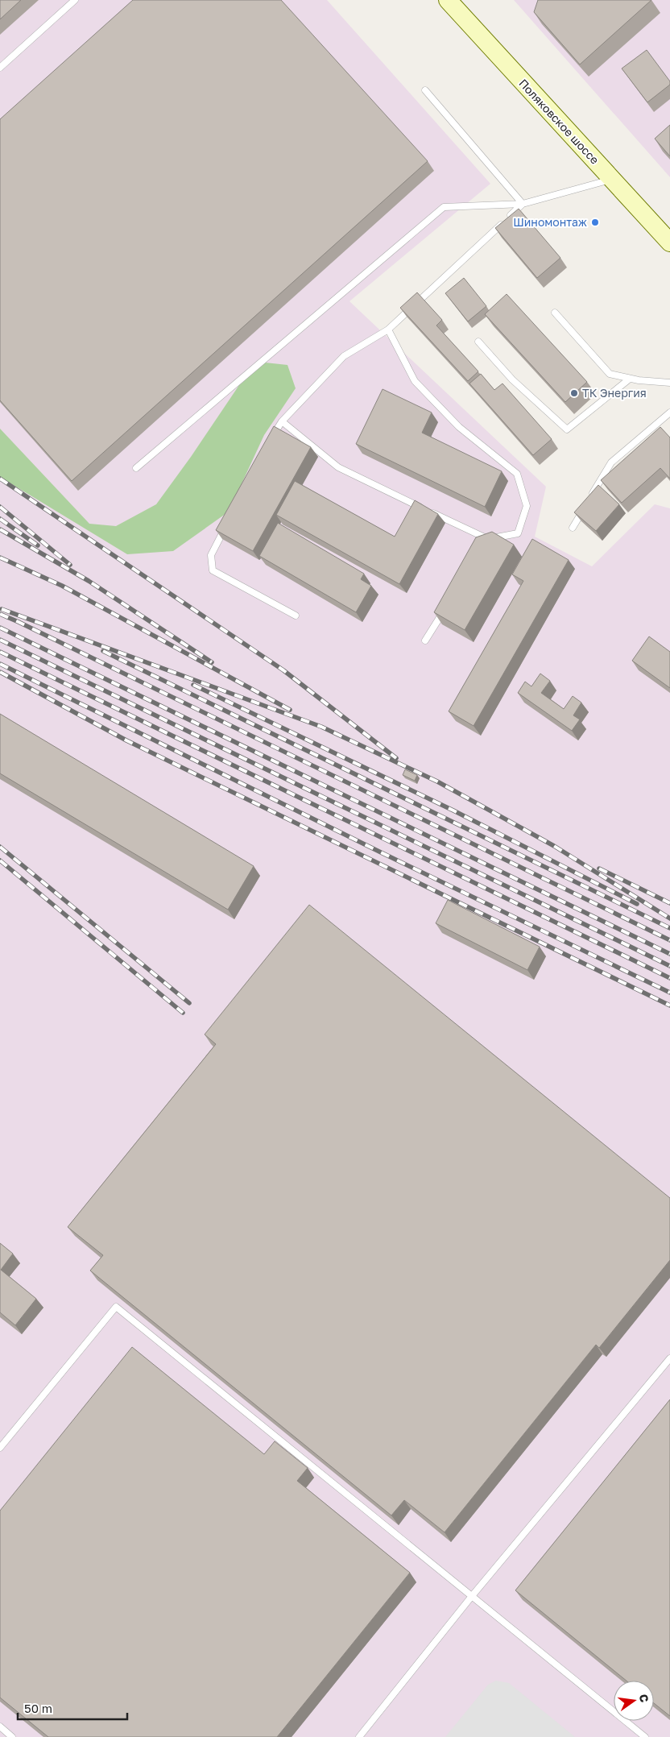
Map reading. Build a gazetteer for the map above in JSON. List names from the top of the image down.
{
  "streets": {
    "main road": ["Поляковское шоссе"]
  },
  "places": ["Шиномонтаж", "ТК Энергия"],
  "scale_bar": "50 m",
  "north": "right"
}
